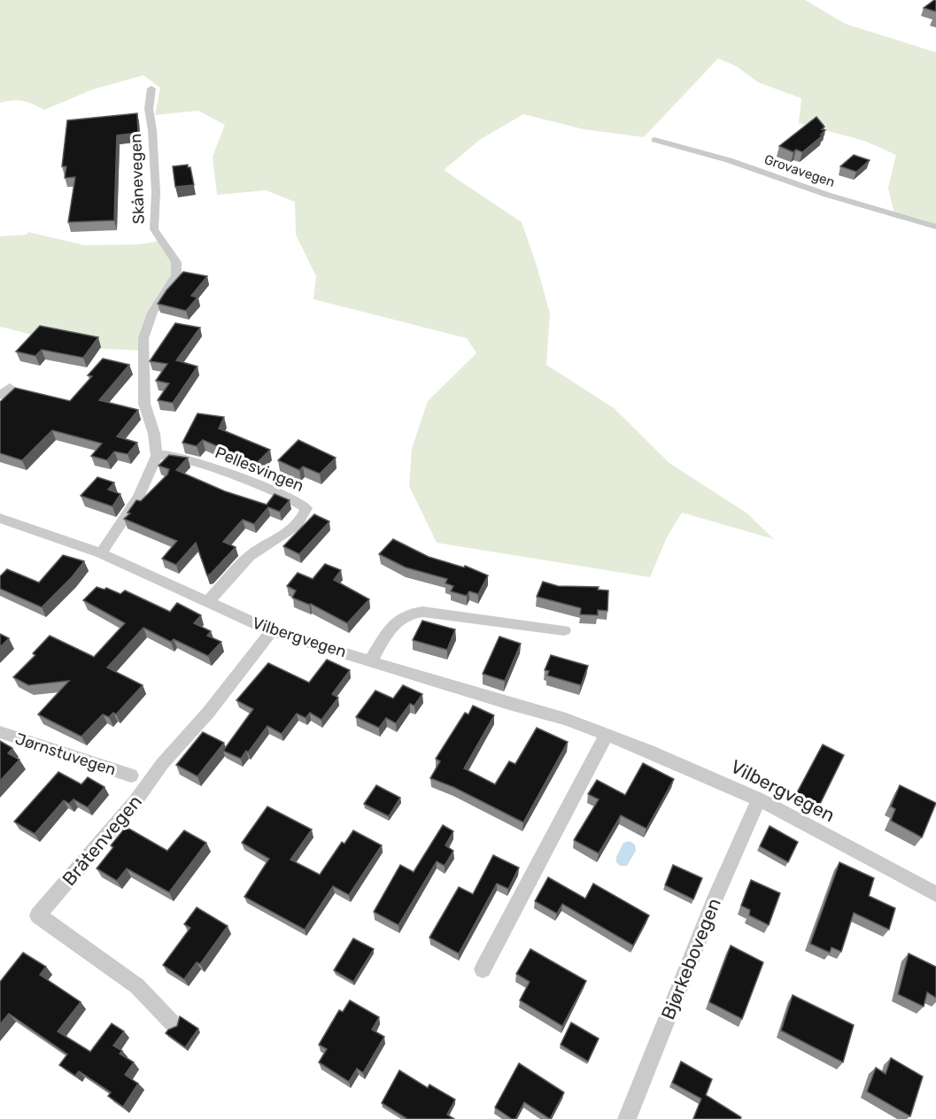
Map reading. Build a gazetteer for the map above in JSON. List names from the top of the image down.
{
  "streets": {
    "street": [
      "Grovavegen",
      "Skånevegen",
      "Pellesvingen",
      "Vilbergvegen",
      "Jørnstuvegen",
      "Bråtenvegen",
      "Bjørkebovegen"
    ]
  },
  "crossings": [
    ["Skånevegen", "Pellesvingen"],
    ["Pellesvingen", "Vilbergvegen"],
    ["Vilbergvegen", "Bråtenvegen"],
    ["Vilbergvegen", "Bjørkebovegen"]
  ]
}
